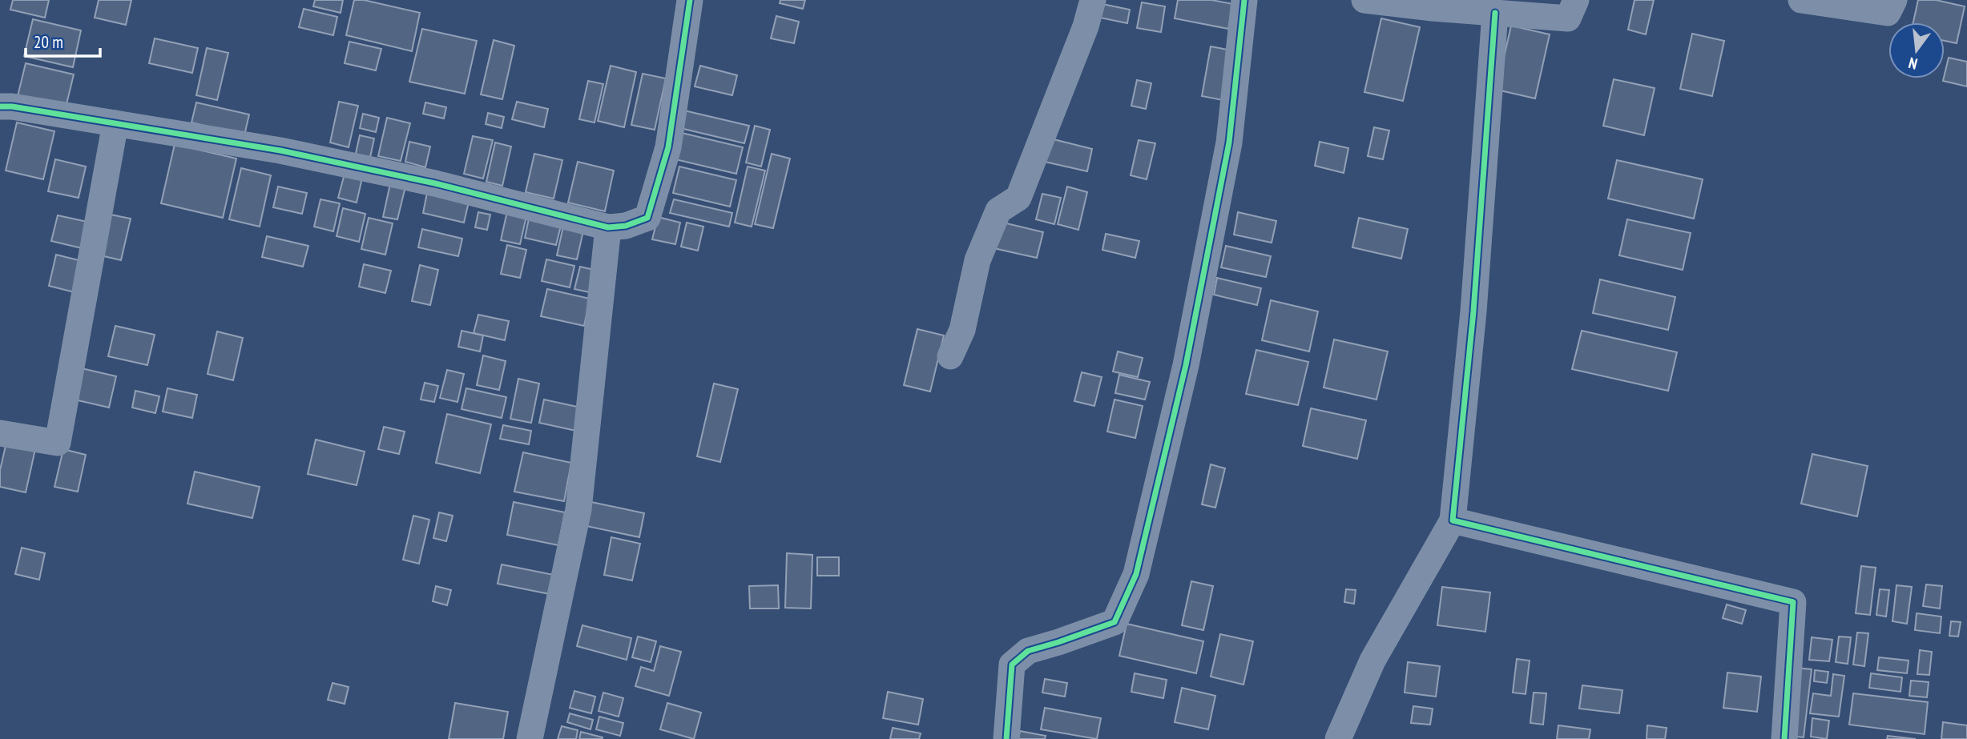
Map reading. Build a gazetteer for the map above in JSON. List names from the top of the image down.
{
  "scale_bar": "20 m",
  "north": "bottom"
}
